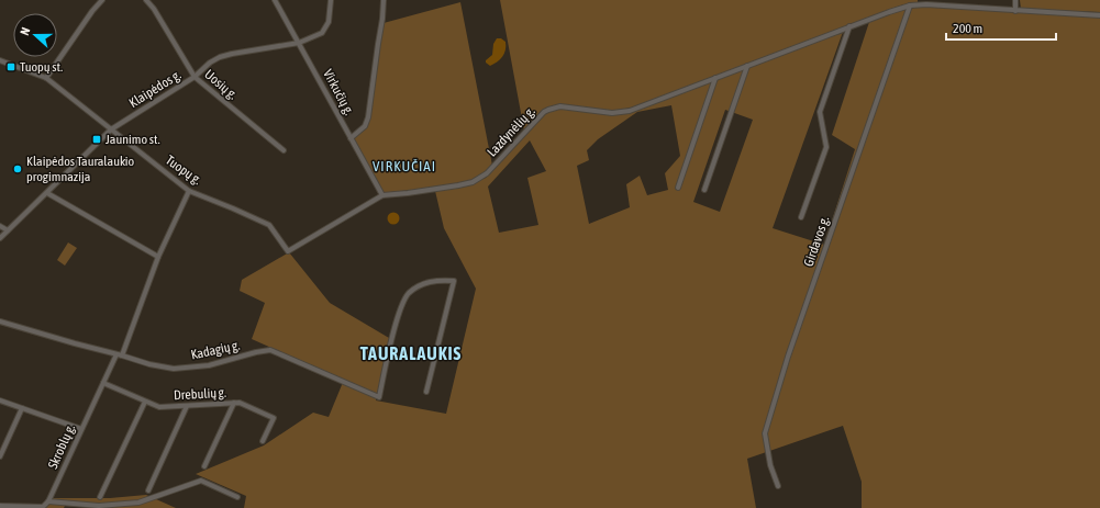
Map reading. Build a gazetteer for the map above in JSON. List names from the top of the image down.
{
  "streets": {
    "street": [
      "Uosių g.",
      "Klaipėdos g.",
      "Virkučių g.",
      "Lazdynėlių g.",
      "Tuopų g.",
      "Girdavos g.",
      "Kadagių g.",
      "Drebulių g.",
      "Skroblų g."
    ]
  },
  "crossings": [
    ["Uosių g.", "Klaipėdos g."],
    ["Klaipėdos g.", "Virkučių g."],
    ["Klaipėdos g.", "Tuopų g."],
    ["Virkučių g.", "Lazdynėlių g."],
    ["Lazdynėlių g.", "Tuopų g."],
    ["Lazdynėlių g.", "Girdavos g."],
    ["Tuopų g.", "Skroblų g."],
    ["Kadagių g.", "Skroblų g."],
    ["Drebulių g.", "Skroblų g."]
  ],
  "districts": ["VIRKUČIAI", "TAURALAUKIS"],
  "places": {
    "transit": ["Tuopų st.", "Jaunimo st."],
    "other": ["Klaipėdos Tauralaukio progimnazija"]
  },
  "scale_bar": "200 m",
  "north": "left"
}
